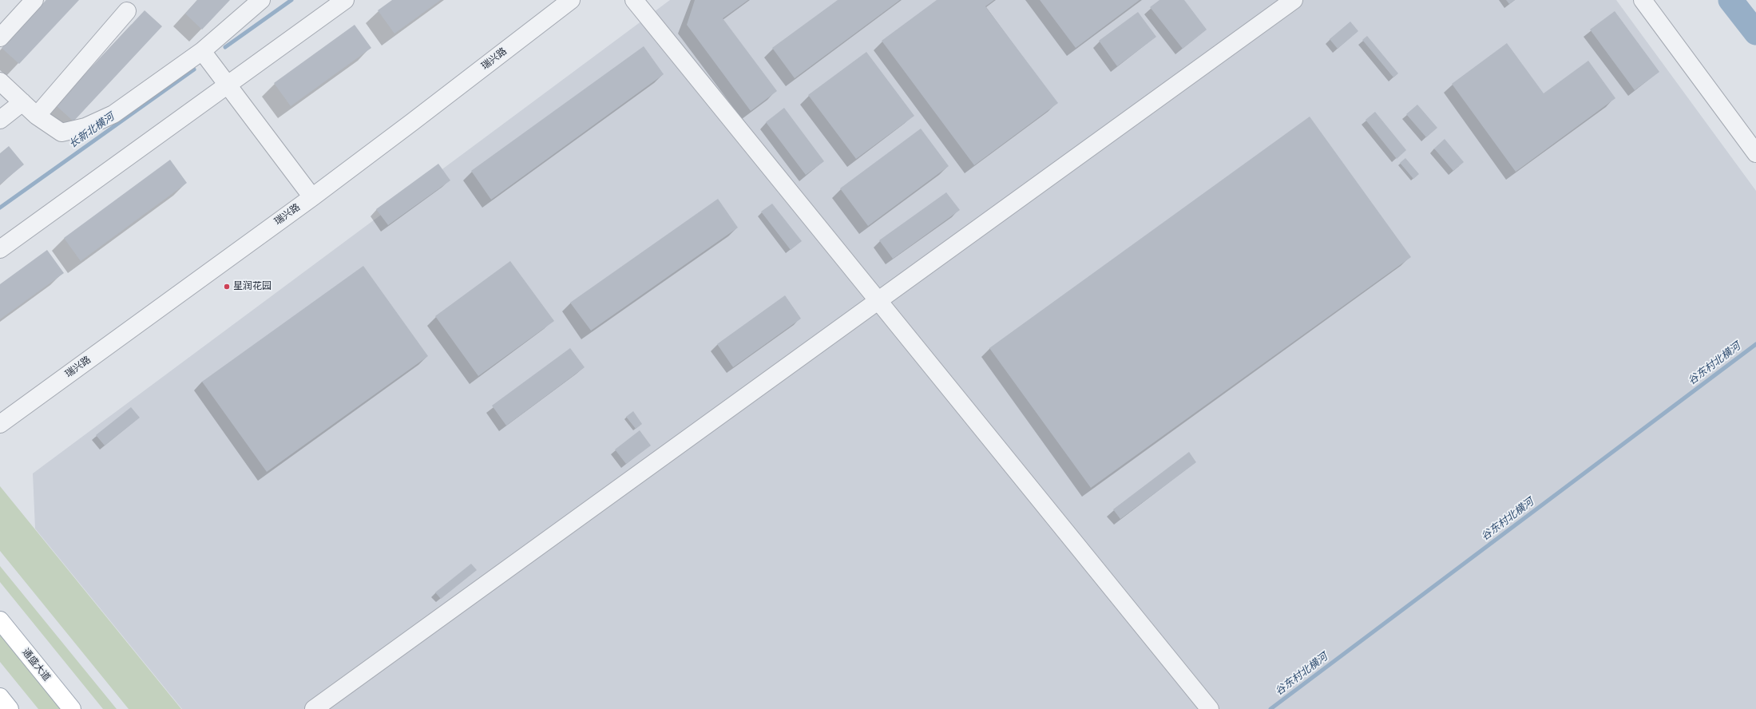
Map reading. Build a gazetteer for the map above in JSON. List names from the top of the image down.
{
  "streets": {
    "main road": ["通盛大道"],
    "street": ["瑞兴路"]
  },
  "water": ["长新北横河", "谷东村北横河"],
  "places": ["星润花园"]
}
